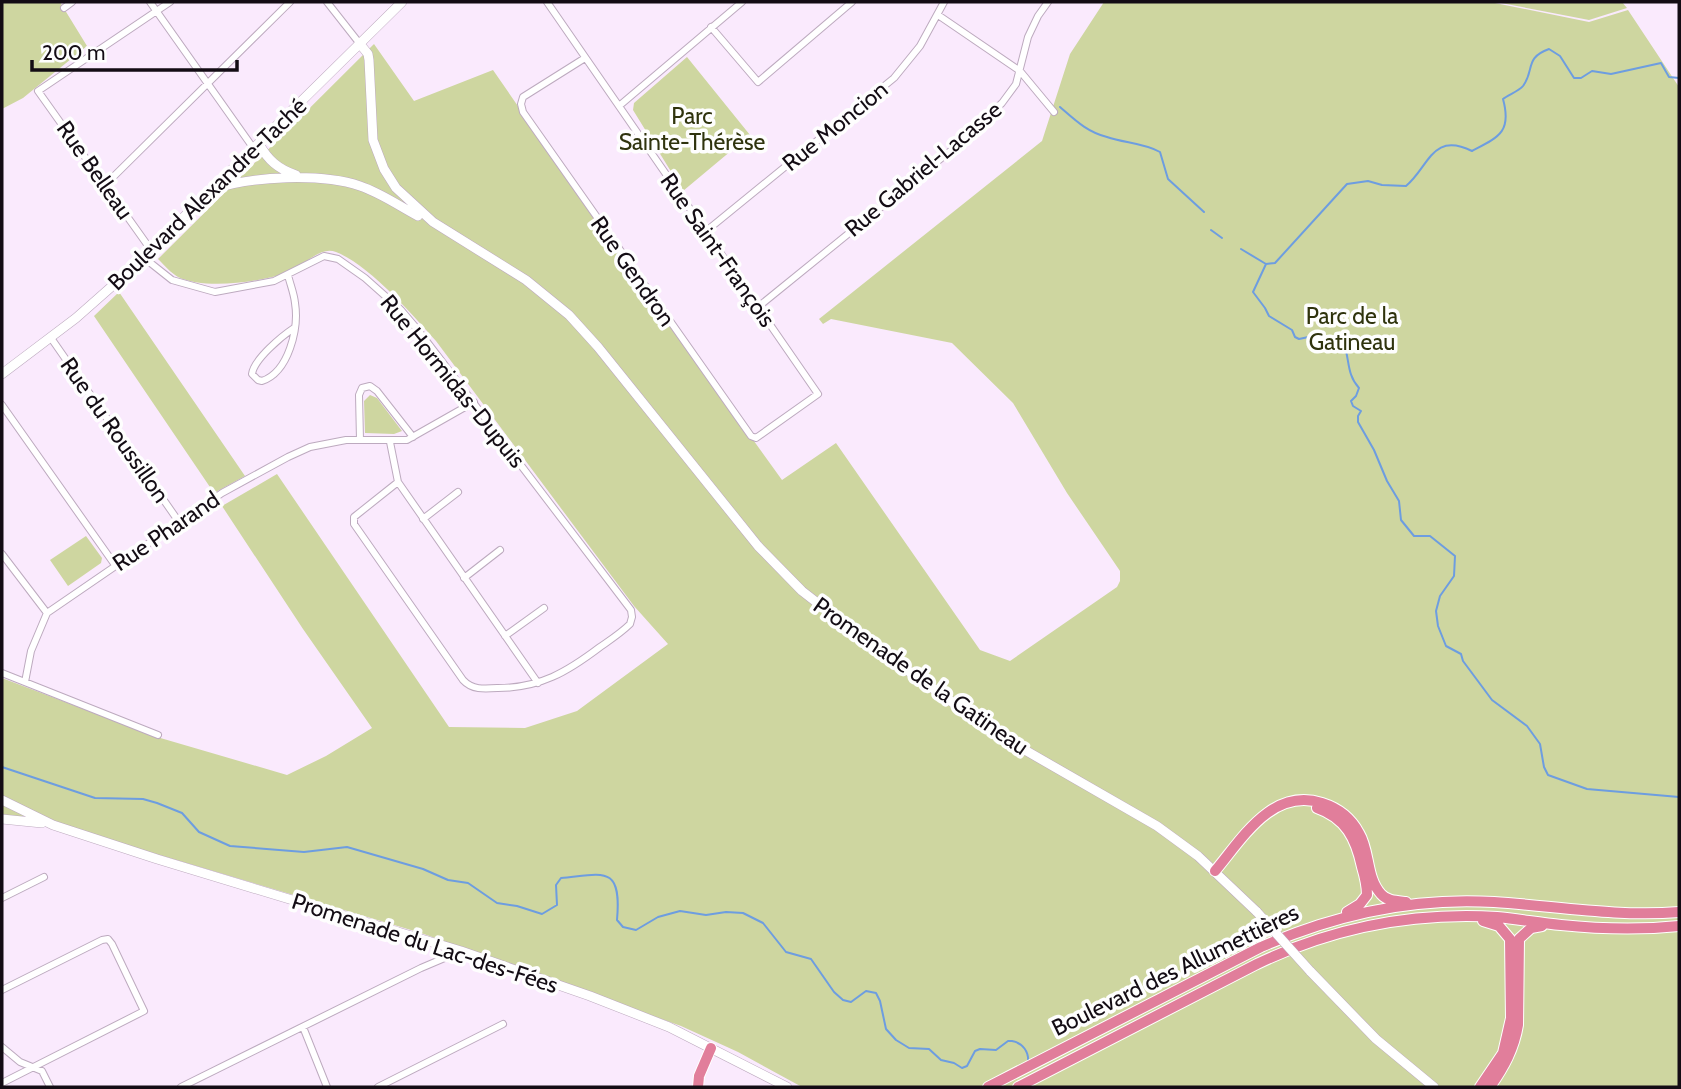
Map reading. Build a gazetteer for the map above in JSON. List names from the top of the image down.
{
  "streets": {
    "highway": ["Boulevard des Allumettières"],
    "street": [
      "Rue Moncion",
      "Rue Gabriel-Lacasse",
      "Rue Belleau",
      "Boulevard Alexandre-Taché",
      "Rue Saint-François",
      "Rue Gendron",
      "Rue Hormidas-Dupuis",
      "Rue du Roussillon",
      "Rue Pharand",
      "Promenade de la Gatineau",
      "Promenade du Lac-des-Fées"
    ]
  },
  "crossings": [
    ["Rue Moncion", "Rue Saint-François"],
    ["Rue Gabriel-Lacasse", "Rue Saint-François"],
    ["Rue Belleau", "Boulevard Alexandre-Taché"],
    ["Boulevard Alexandre-Taché", "Rue Hormidas-Dupuis"],
    ["Boulevard Alexandre-Taché", "Rue du Roussillon"],
    ["Boulevard Alexandre-Taché", "Promenade de la Gatineau"],
    ["Rue Saint-François", "Rue Gendron"],
    ["Rue Hormidas-Dupuis", "Rue Pharand"],
    ["Rue du Roussillon", "Rue Pharand"]
  ],
  "parks": ["Parc Sainte-Thérèse", "Parc de la Gatineau"],
  "scale_bar": "200 m"
}
